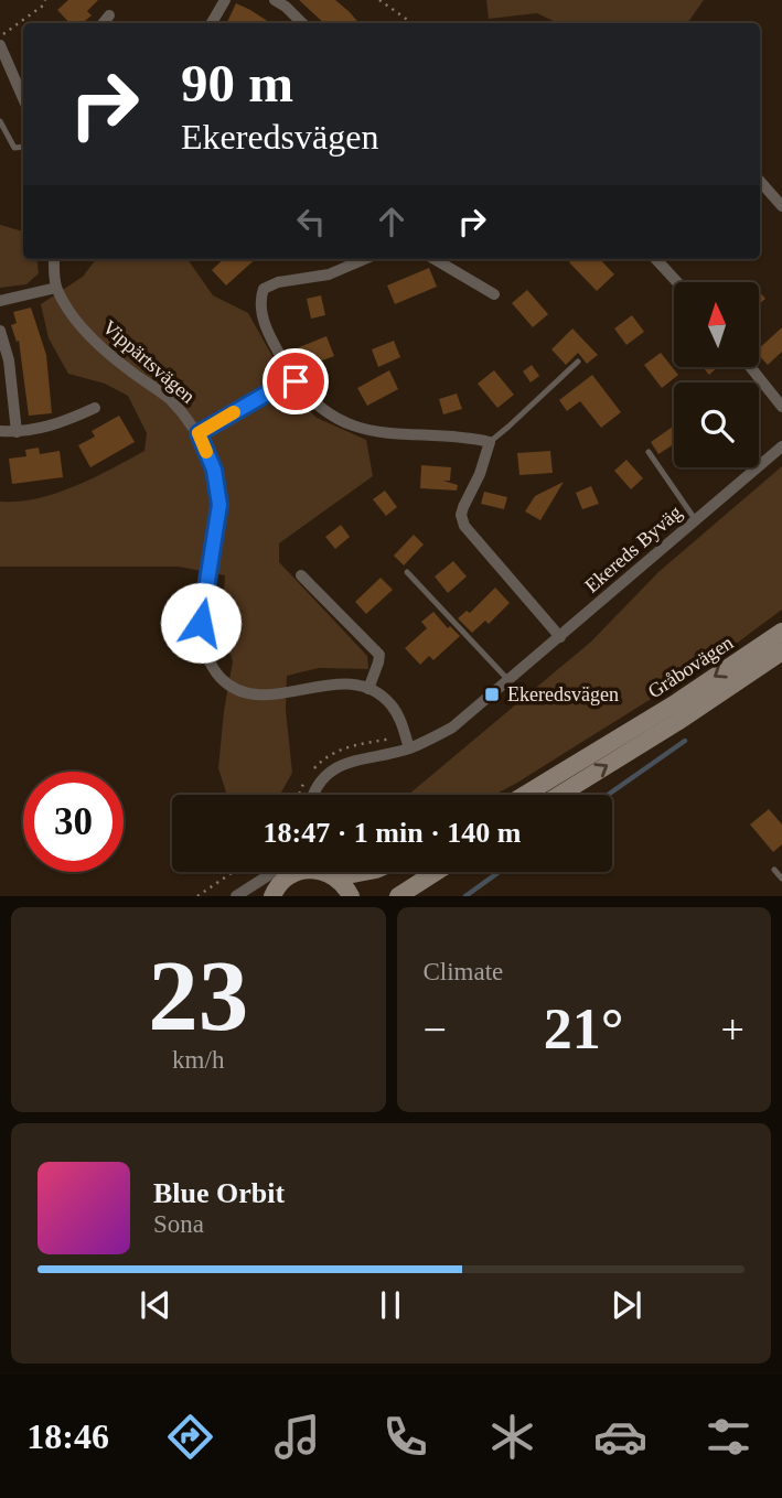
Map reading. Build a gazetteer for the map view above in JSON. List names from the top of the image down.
{
  "streets": {
    "main road": ["Gråbovägen"],
    "street": ["Vippärtsvägen", "Ekereds Byväg"]
  },
  "places": {
    "transit": ["Ekeredsvägen"]
  },
  "north": "top",
  "page": {
    "turn": ["90 m", "Ekeredsvägen"],
    "limit": "30",
    "trip": "18:47 · 1 min · 140 m",
    "tile": [
      ["23", "km/h"],
      "Climate"
    ],
    "heat": ["−", "21°", "+"],
    "song": ["Blue Orbit", "Sona"],
    "tabs": "18:46"
  }
}
